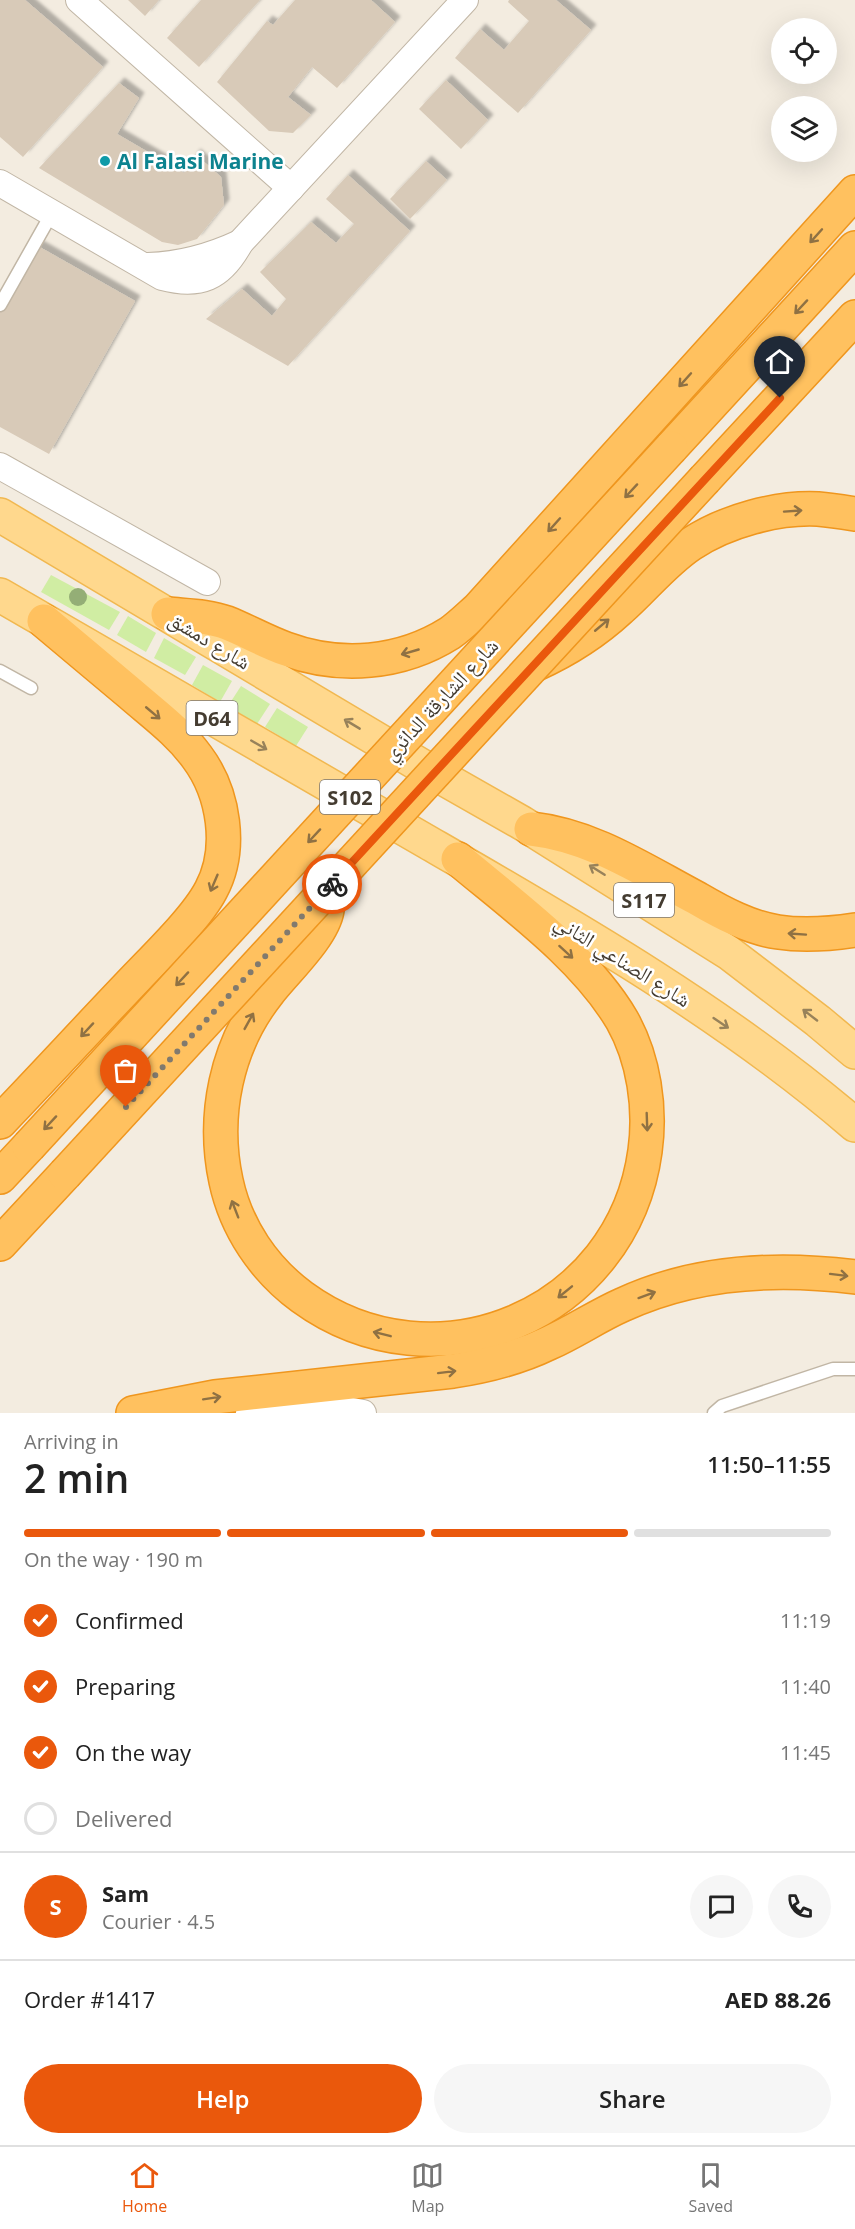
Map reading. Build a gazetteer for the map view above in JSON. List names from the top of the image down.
{
  "streets": {
    "highway": ["شارع الشارقة الدائري", "S102"],
    "main road": [
      "شارع دمشق",
      "D64",
      "S117",
      "شارع الصناعي الثاني"
    ]
  },
  "crossings": [
    ["شارع دمشق", "S117"],
    ["D64", "شارع الصناعي الثاني"]
  ],
  "places": ["Al Falasi Marine"],
  "page": {
    "heading": ["2 min", "Arriving in", "11:50–11:55"],
    "panel": [
      "Sam",
      "Courier · 4.5",
      "Order #1417",
      "AED 88.26"
    ],
    "bar": "On the way · 190 m",
    "list": [
      ["Confirmed", "11:19"],
      ["Preparing", "11:40"],
      ["On the way", "11:45"],
      "Delivered"
    ],
    "round": "S",
    "buttons": ["Help", "Share"],
    "tabs": ["Home", "Map", "Saved"]
  }
}
